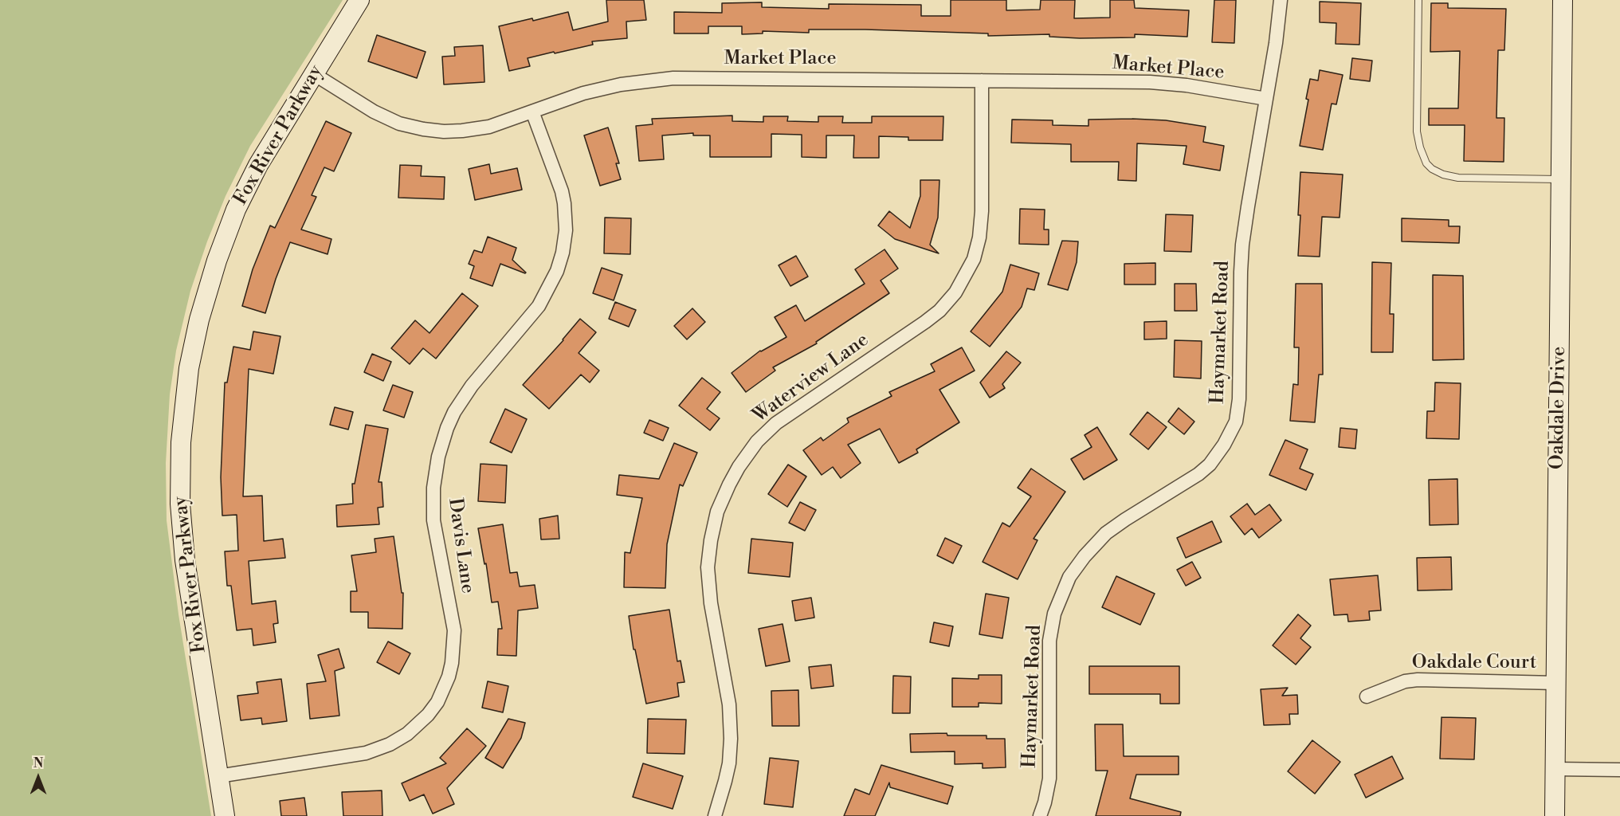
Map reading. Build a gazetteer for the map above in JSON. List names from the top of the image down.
{
  "streets": {
    "street": [
      "Market Place",
      "Fox River Parkway",
      "Haymarket Road",
      "Waterview Lane",
      "Oakdale Drive",
      "Davis Lane",
      "Oakdale Court"
    ]
  },
  "crossings": [
    ["Market Place", "Fox River Parkway"],
    ["Market Place", "Haymarket Road"],
    ["Market Place", "Waterview Lane"],
    ["Market Place", "Davis Lane"],
    ["Fox River Parkway", "Davis Lane"],
    ["Oakdale Drive", "Oakdale Court"]
  ],
  "north": "top"
}
